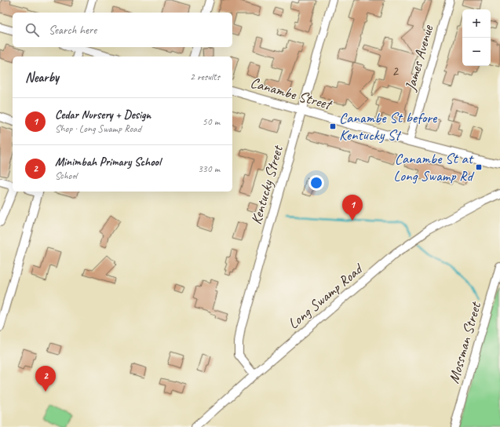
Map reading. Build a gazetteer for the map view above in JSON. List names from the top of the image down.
{
  "streets": {
    "street": [
      "James Avenue",
      "Canambe Street",
      "Kentucky Street",
      "Long Swamp Road",
      "Mossman Street"
    ]
  },
  "crossings": [
    ["James Avenue", "Canambe Street"],
    ["Canambe Street", "Kentucky Street"],
    ["Kentucky Street", "Long Swamp Road"]
  ],
  "places": {
    "transit": ["Canambe St before Kentucky St", "Canambe St at Long Swamp Rd"]
  },
  "house_numbers": ["2"],
  "page": {
    "map_buttons": ["+", "−"],
    "search": "Search here",
    "heading": ["Nearby", "2 results"],
    "list": [
      {
        "mark": "1",
        "name": "Cedar Nursery + Design",
        "note": "Shop · Long Swamp Road",
        "value": "50 m"
      },
      {
        "mark": "2",
        "name": "Minimbah Primary School",
        "note": "School",
        "value": "330 m"
      }
    ],
    "pins": ["1", "2"]
  }
}
